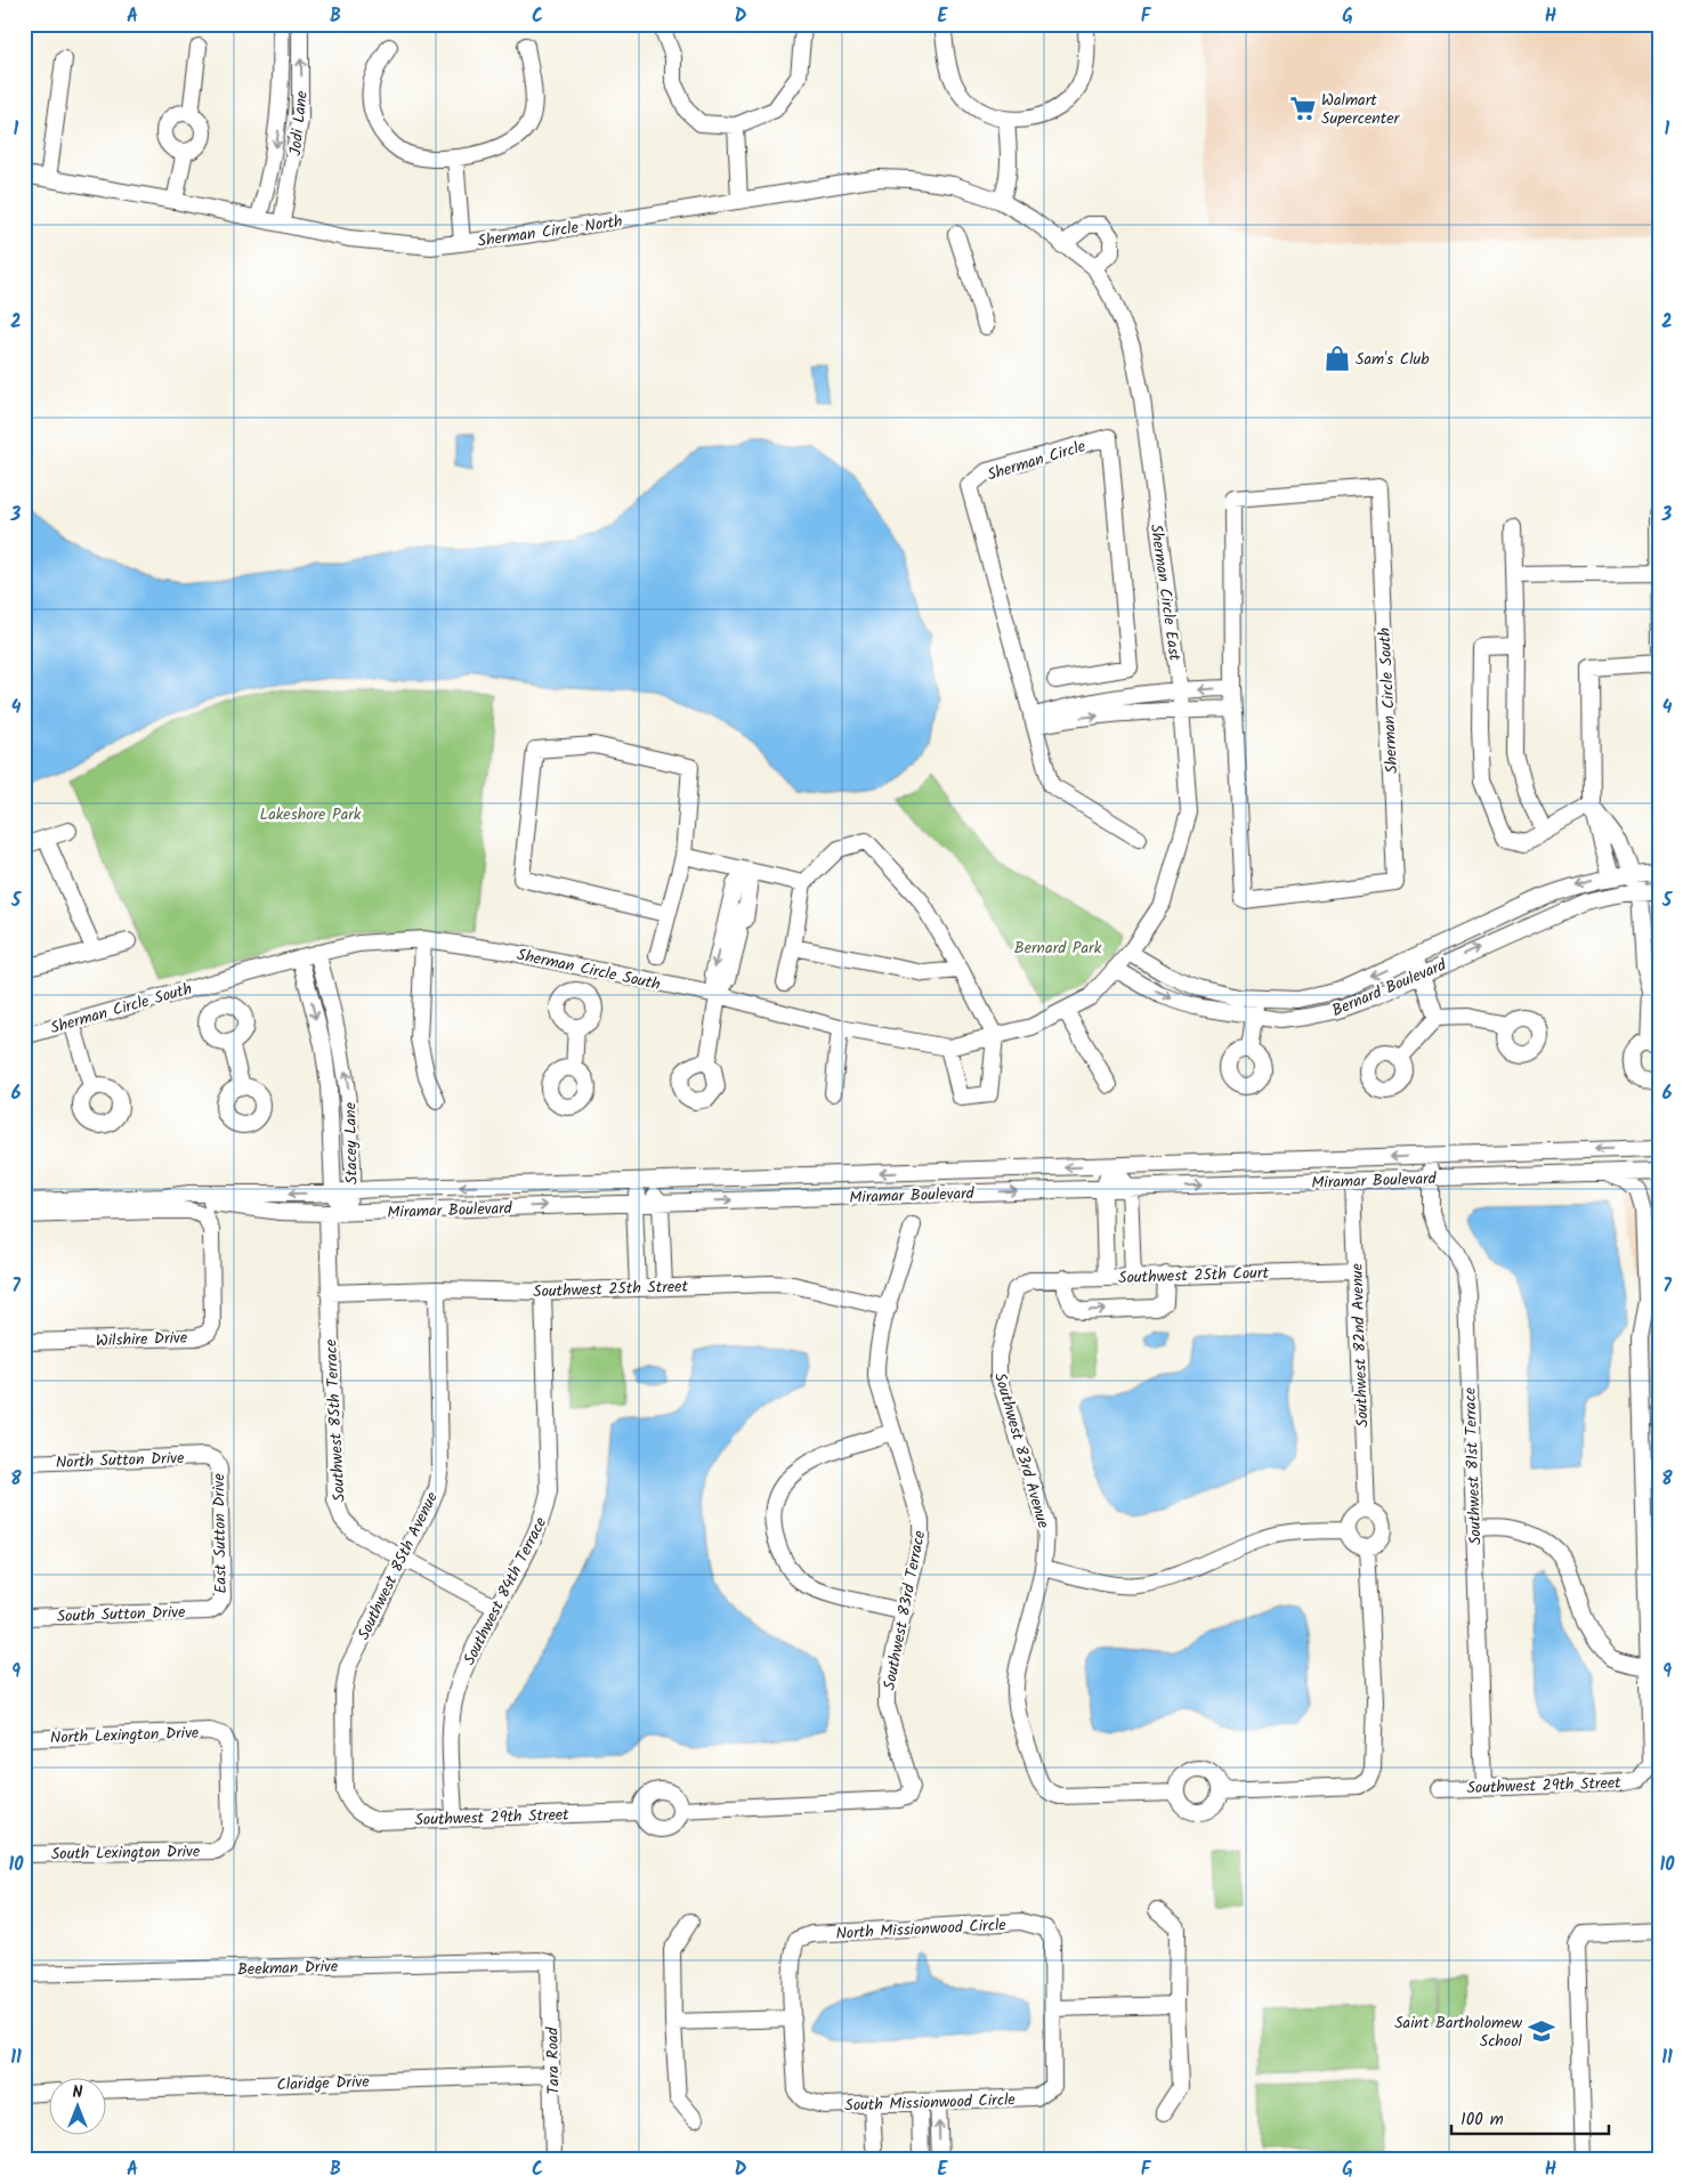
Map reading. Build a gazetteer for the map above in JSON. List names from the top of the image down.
{
  "streets": {
    "street": [
      "Jodi Lane",
      "Sherman Circle North",
      "Sherman Circle",
      "Sherman Circle East",
      "Sherman Circle South",
      "Bernard Boulevard",
      "Stacey Lane",
      "Miramar Boulevard",
      "Southwest 25th Court",
      "Southwest 25th Street",
      "Wilshire Drive",
      "Southwest 82nd Avenue",
      "Southwest 85th Terrace",
      "Southwest 83rd Avenue",
      "North Sutton Drive",
      "Southwest 81st Terrace",
      "East Sutton Drive",
      "Southwest 85th Avenue",
      "Southwest 84th Terrace",
      "Southwest 83rd Terrace",
      "South Sutton Drive",
      "North Lexington Drive",
      "Southwest 29th Street",
      "South Lexington Drive",
      "North Missionwood Circle",
      "Beekman Drive",
      "Tara Road",
      "Claridge Drive",
      "South Missionwood Circle"
    ]
  },
  "crossings": [
    ["Jodi Lane", "Sherman Circle North"],
    ["Sherman Circle North", "Sherman Circle East"],
    ["Sherman Circle East", "Sherman Circle South"],
    ["Sherman Circle East", "Bernard Boulevard"],
    ["Sherman Circle South", "Bernard Boulevard"],
    ["Sherman Circle South", "Stacey Lane"],
    ["Stacey Lane", "Miramar Boulevard"],
    ["Stacey Lane", "Southwest 85th Terrace"],
    ["Miramar Boulevard", "Southwest 82nd Avenue"],
    ["Miramar Boulevard", "Southwest 85th Terrace"],
    ["Miramar Boulevard", "Southwest 81st Terrace"],
    ["Southwest 25th Court", "Southwest 82nd Avenue"],
    ["Southwest 25th Court", "Southwest 83rd Avenue"],
    ["Southwest 25th Street", "Southwest 85th Terrace"],
    ["Southwest 25th Street", "Southwest 85th Avenue"],
    ["Southwest 25th Street", "Southwest 84th Terrace"],
    ["Southwest 25th Street", "Southwest 83rd Terrace"],
    ["Southwest 85th Terrace", "Southwest 85th Avenue"],
    ["Southwest 85th Terrace", "Southwest 84th Terrace"],
    ["North Sutton Drive", "East Sutton Drive"],
    ["Southwest 81st Terrace", "Southwest 29th Street"],
    ["East Sutton Drive", "South Sutton Drive"],
    ["Southwest 85th Avenue", "Southwest 29th Street"],
    ["Southwest 84th Terrace", "Southwest 29th Street"],
    ["Southwest 83rd Terrace", "Southwest 29th Street"],
    ["North Lexington Drive", "South Lexington Drive"],
    ["North Missionwood Circle", "South Missionwood Circle"],
    ["Beekman Drive", "Tara Road"],
    ["Tara Road", "Claridge Drive"]
  ],
  "parks": ["Lakeshore Park", "Bernard Park"],
  "places": {
    "supermarket": ["Walmart Supercenter"],
    "shop": ["Sam's Club"],
    "school or university": ["Saint Bartholomew School"]
  },
  "scale_bar": "100 m",
  "north": "top",
  "grid": {
    "columns": [
      "A",
      "B",
      "C",
      "D",
      "E",
      "F",
      "G",
      "H"
    ],
    "rows": [
      "1",
      "2",
      "3",
      "4",
      "5",
      "6",
      "7",
      "8",
      "9",
      "10",
      "11"
    ]
  }
}
